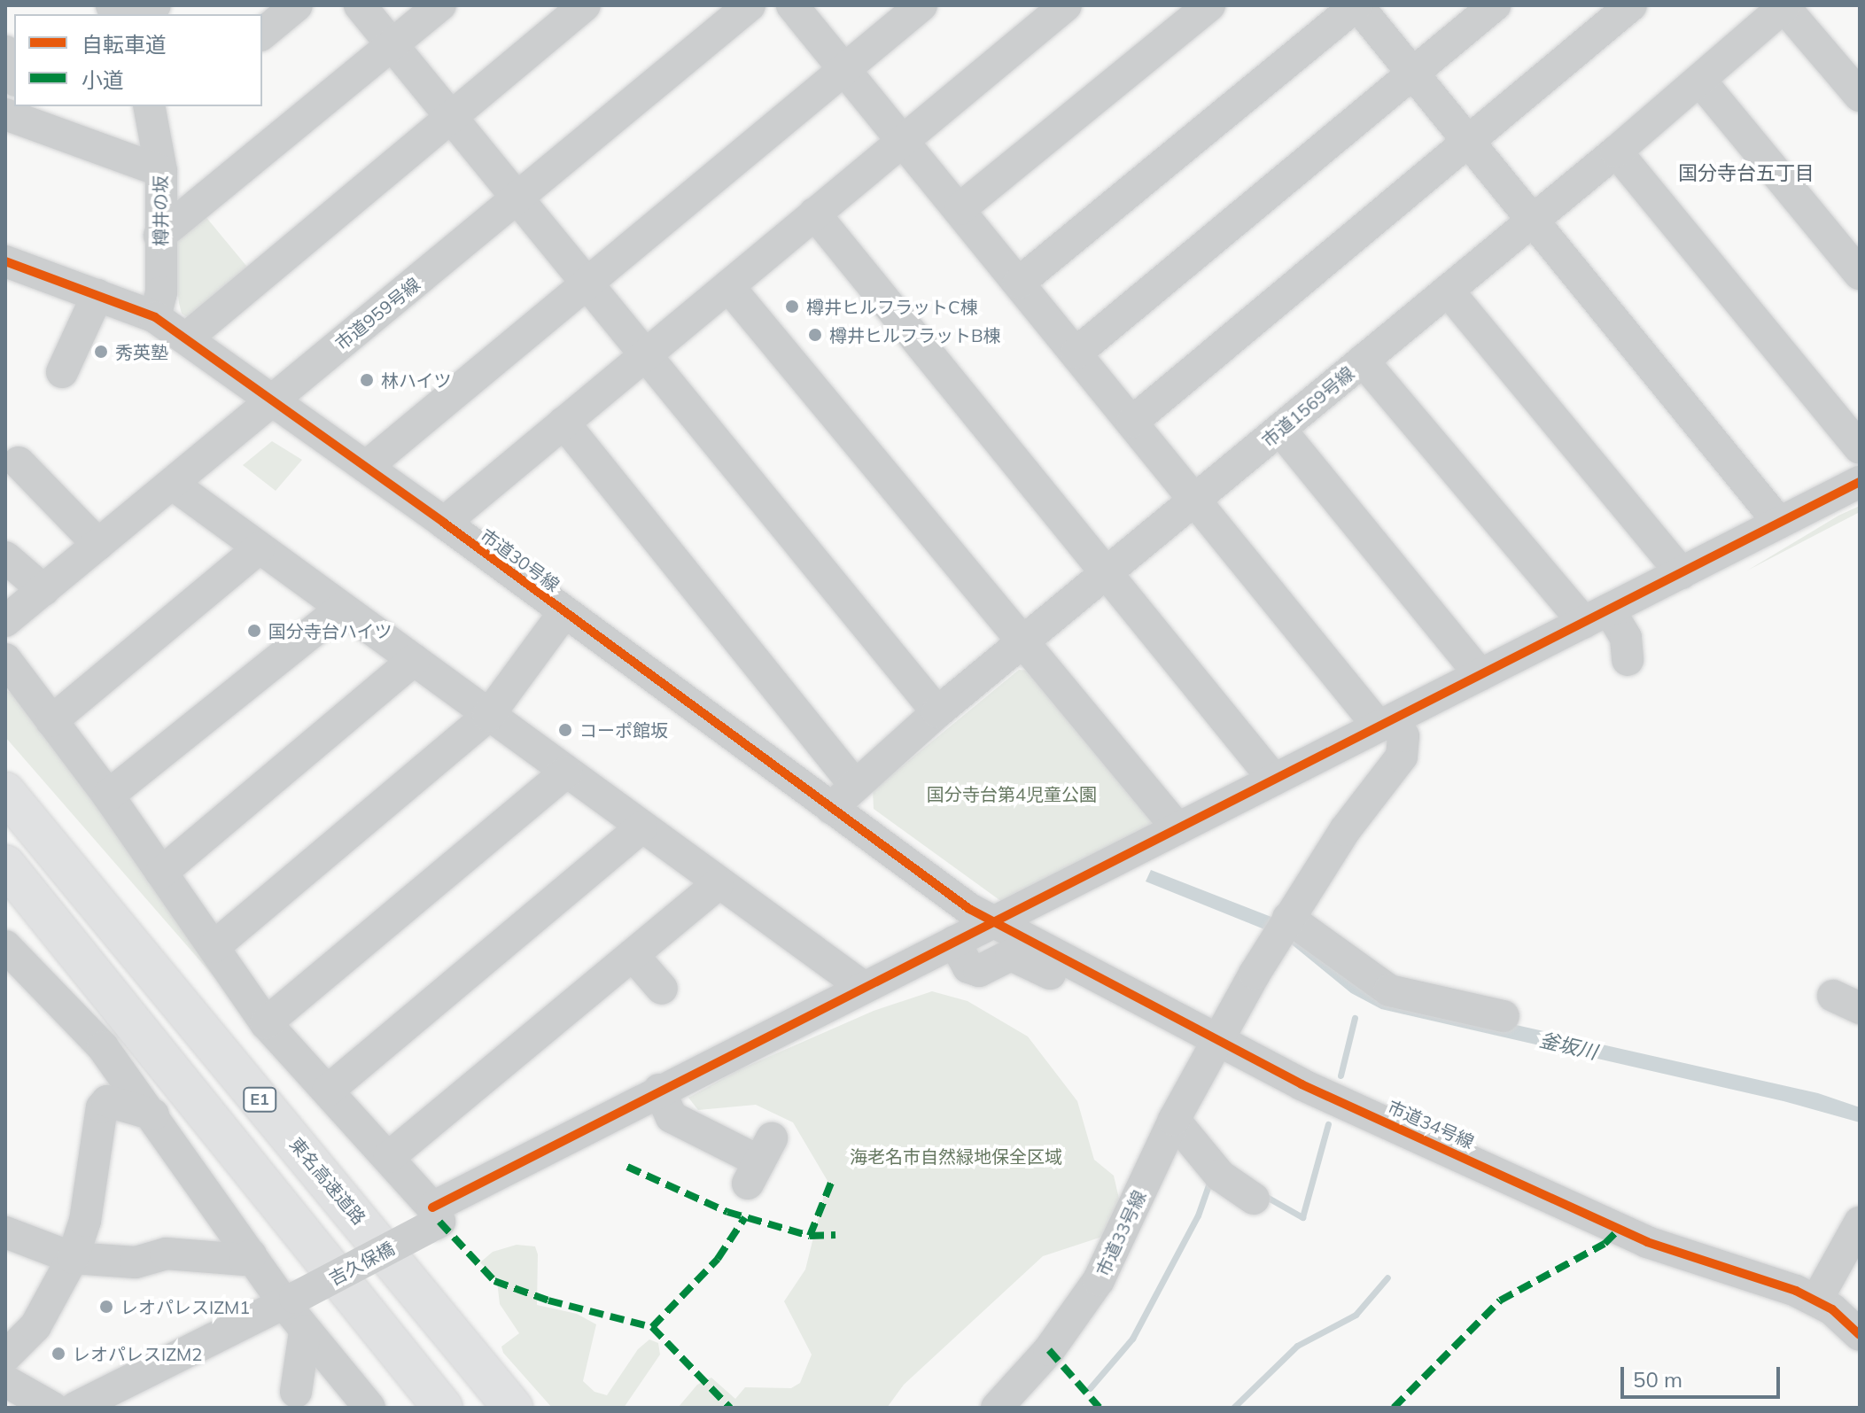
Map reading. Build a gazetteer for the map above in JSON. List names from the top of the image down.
{
  "streets": {
    "highway": ["E1", "東名高速道路"],
    "street": [
      "樽井の坂",
      "市道959号線",
      "市道1569号線",
      "市道30号線",
      "市道34号線",
      "市道33号線",
      "吉久保橋"
    ]
  },
  "crossings": [
    ["樽井の坂", "市道30号線"],
    ["市道959号線", "市道30号線"],
    ["市道1569号線", "市道30号線"],
    ["市道30号線", "市道34号線"],
    ["市道30号線", "吉久保橋"],
    ["市道34号線", "市道33号線"],
    ["市道34号線", "吉久保橋"],
    ["市道33号線", "吉久保橋"]
  ],
  "districts": ["国分寺台五丁目"],
  "water": ["釜坂川"],
  "parks": ["国分寺台第4児童公園", "海老名市自然緑地保全区域"],
  "places": [
    "樽井ヒルフラットC棟",
    "樽井ヒルフラットB棟",
    "秀英塾",
    "林ハイツ",
    "国分寺台ハイツ",
    "コーポ館坂",
    "レオパレスIZM1",
    "レオパレスIZM2"
  ],
  "legend": ["自転車道", "小道"],
  "scale_bar": "50 m"
}
